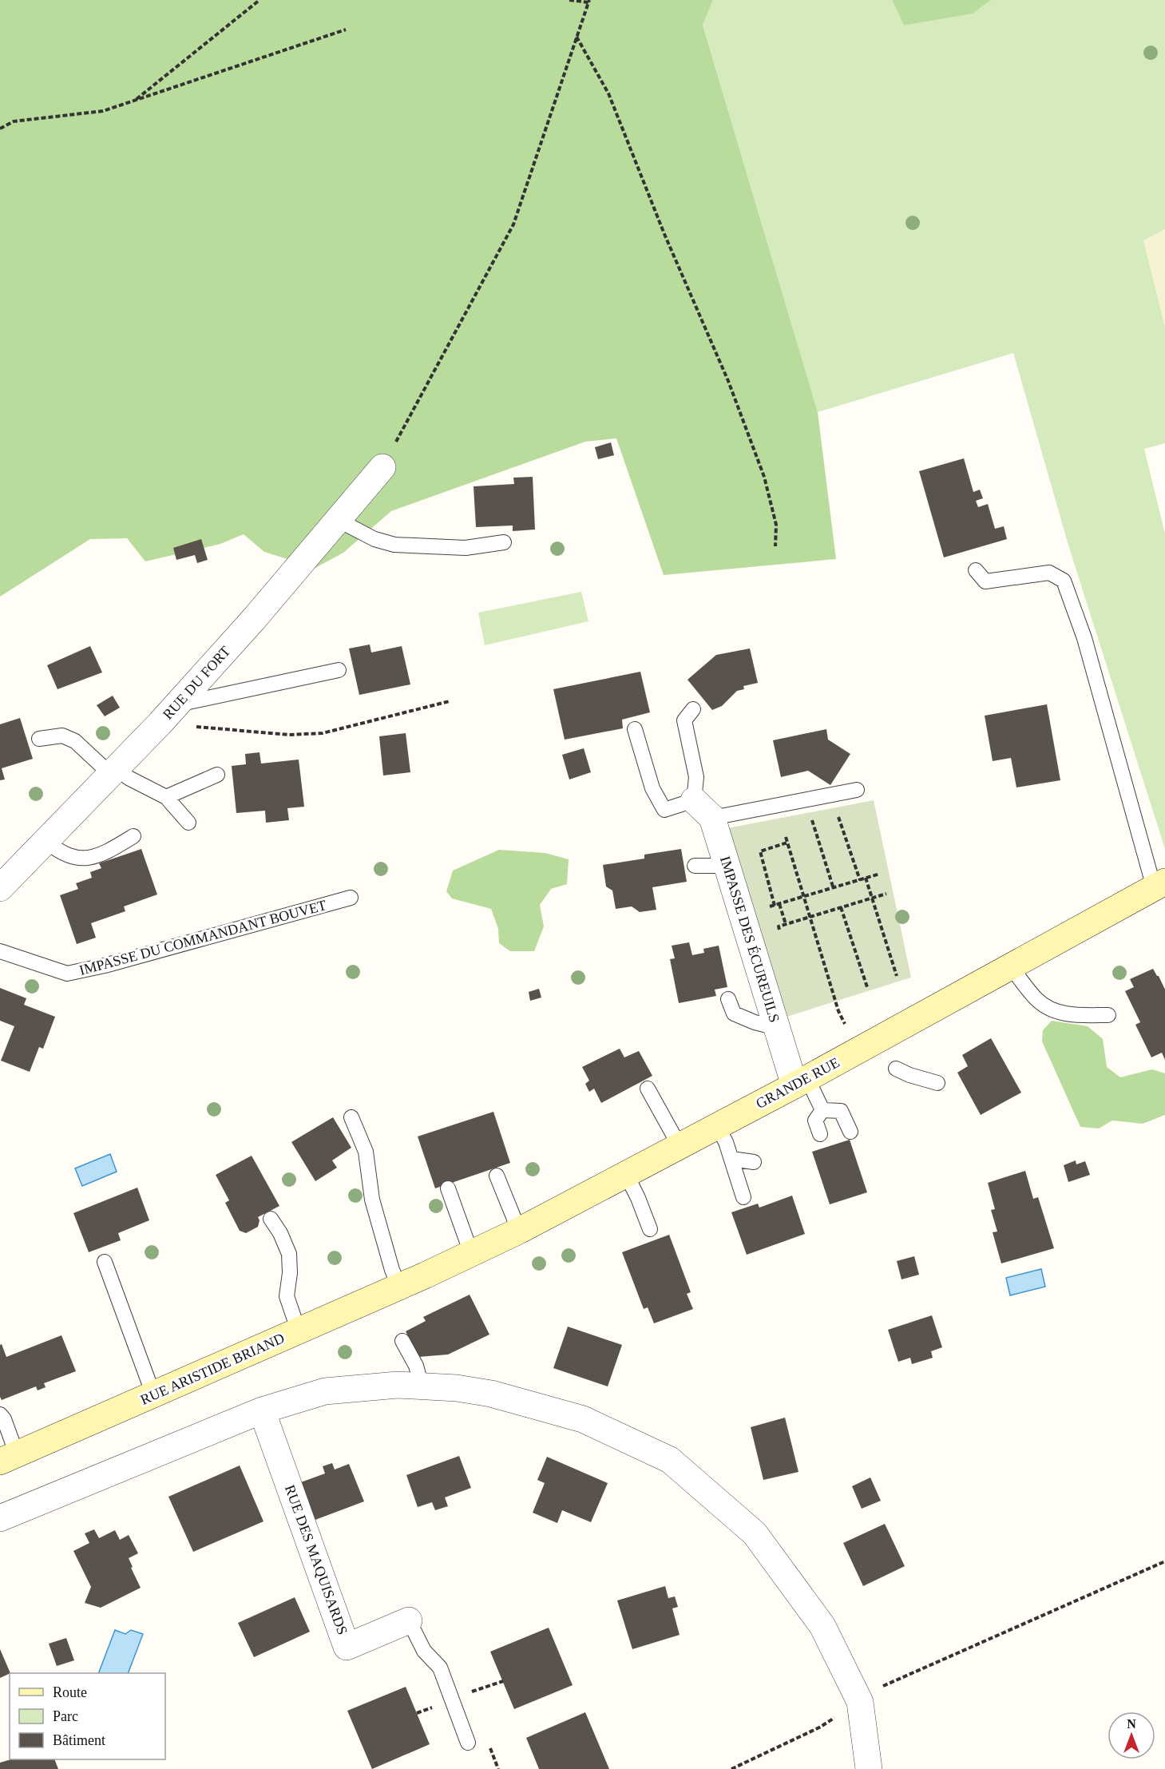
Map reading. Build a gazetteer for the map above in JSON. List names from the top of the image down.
{
  "streets": {
    "street": [
      "RUE DU FORT",
      "IMPASSE DES ÉCUREUILS",
      "GRANDE RUE",
      "RUE ARISTIDE BRIAND",
      "RUE DES MAQUISARDS"
    ],
    "lane": ["IMPASSE DU COMMANDANT BOUVET"]
  },
  "crossings": [
    ["IMPASSE DES ÉCUREUILS", "GRANDE RUE"],
    ["GRANDE RUE", "RUE ARISTIDE BRIAND"]
  ],
  "legend": ["Route", "Parc", "Bâtiment"],
  "north": "top"
}
